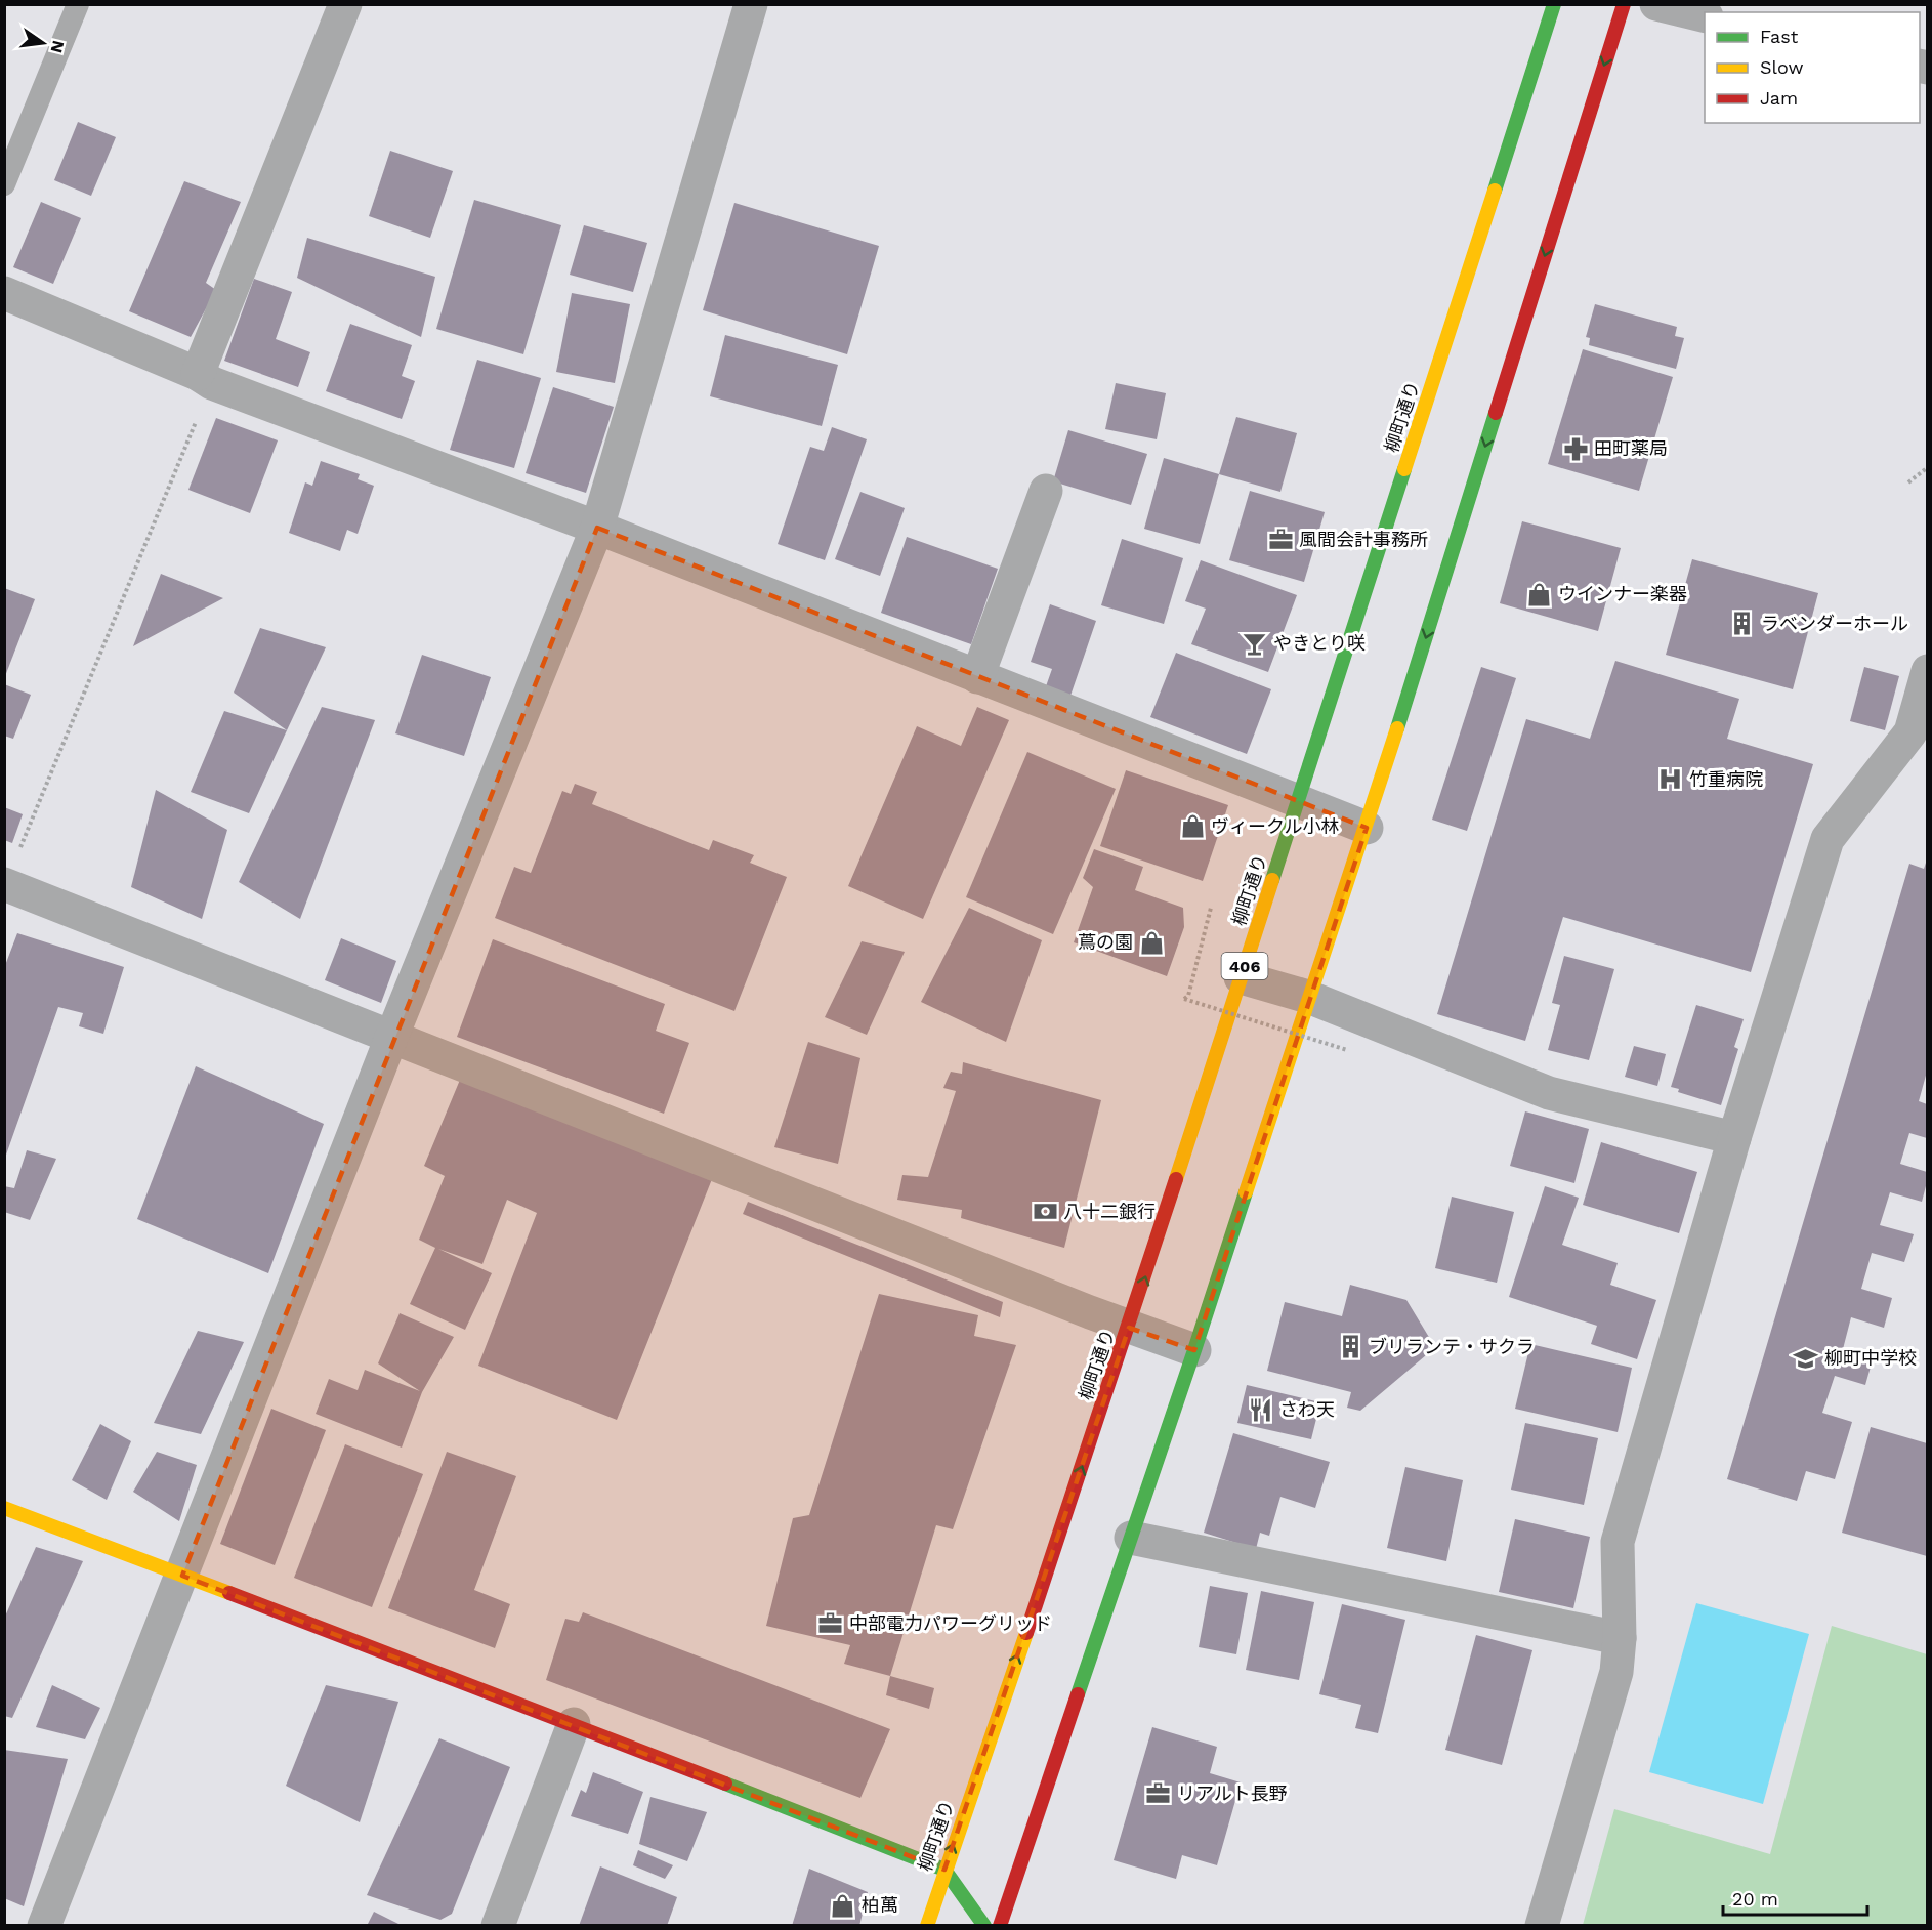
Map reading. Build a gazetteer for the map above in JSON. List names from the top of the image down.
{
  "streets": {
    "main road": ["柳町通り", "406"]
  },
  "places": {
    "pharmacy": ["田町薬局"],
    "office": ["風間会計事務所", "中部電力パワーグリッド", "リアルト長野"],
    "shop": [
      "ウインナー楽器",
      "ヴィークル小林",
      "蔦の園",
      "柏萬"
    ],
    "building": ["ラベンダーホール", "ブリランテ・サクラ"],
    "bar": ["やきとり咲"],
    "hospital": ["竹重病院"],
    "bank": ["八十二銀行"],
    "school or university": ["柳町中学校"],
    "restaurant": ["さわ天"]
  },
  "legend": ["Fast", "Slow", "Jam"],
  "scale_bar": "20 m",
  "north": "right"
}
